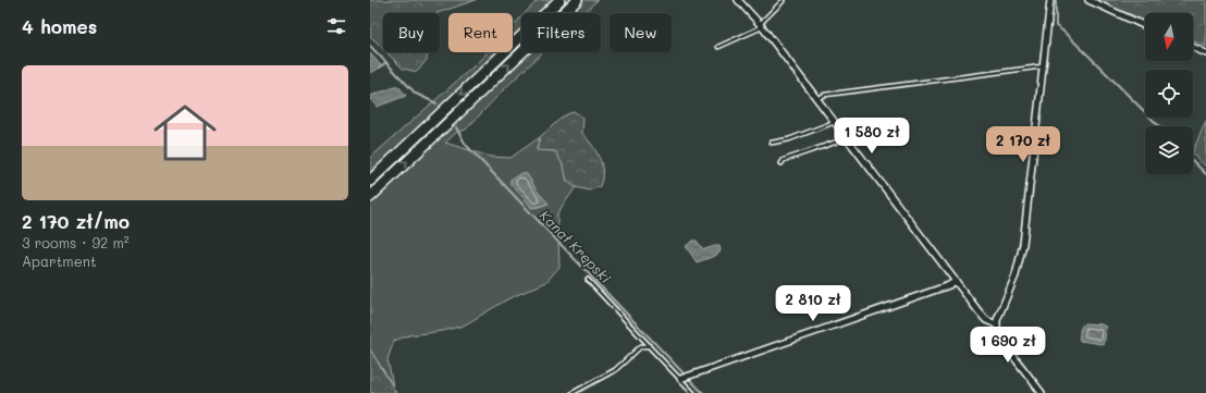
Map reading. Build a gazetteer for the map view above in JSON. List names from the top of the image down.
{
  "water": ["Kanał Krępski"],
  "north": "bottom",
  "page": {
    "heading": "4 homes",
    "chip": [
      "Buy",
      "Rent",
      "Filters",
      "New"
    ],
    "list": [
      {
        "name": "2 170 zł/mo",
        "note": "3 rooms · 92 m² · Apartment"
      }
    ],
    "price": [
      "1 580 zł",
      "2 170 zł",
      "2 810 zł",
      "1 690 zł"
    ]
  }
}
